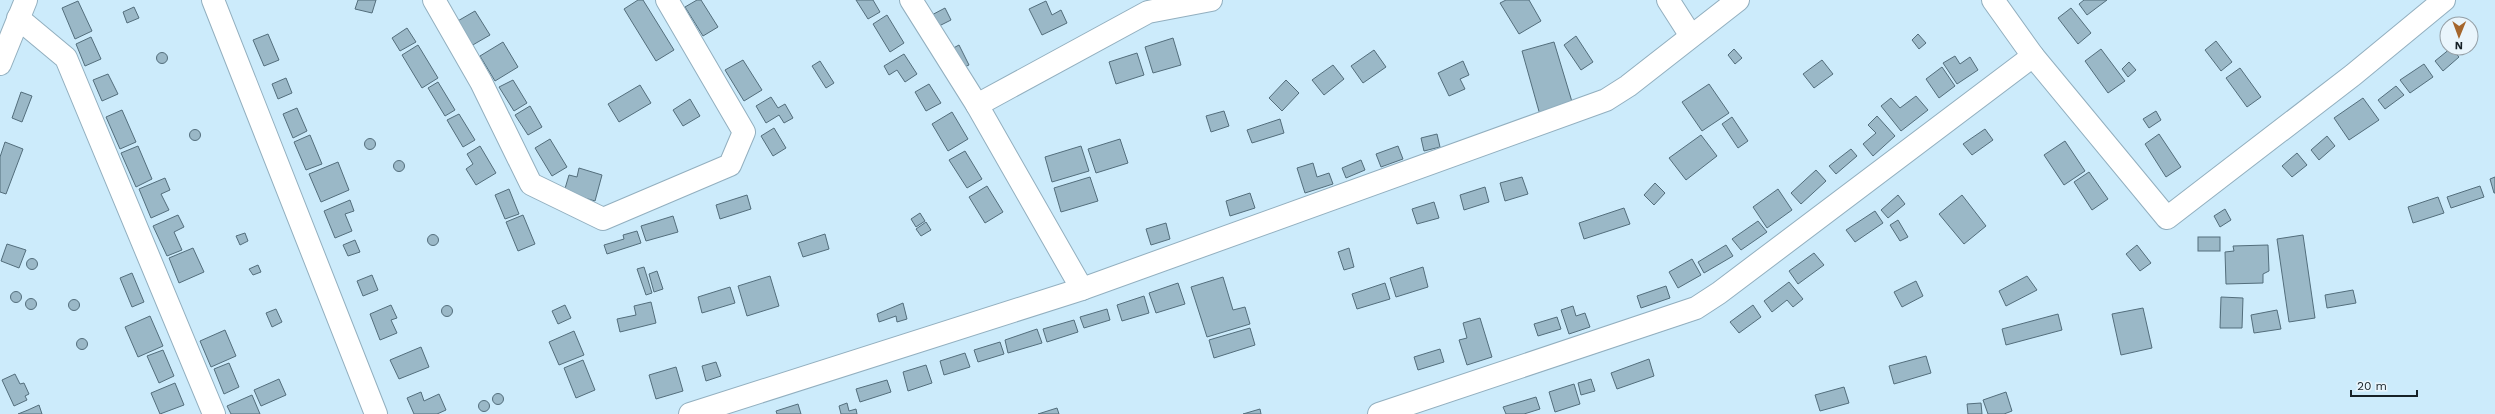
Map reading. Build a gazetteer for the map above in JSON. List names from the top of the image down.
{
  "scale_bar": "20 m",
  "north": "bottom"
}
